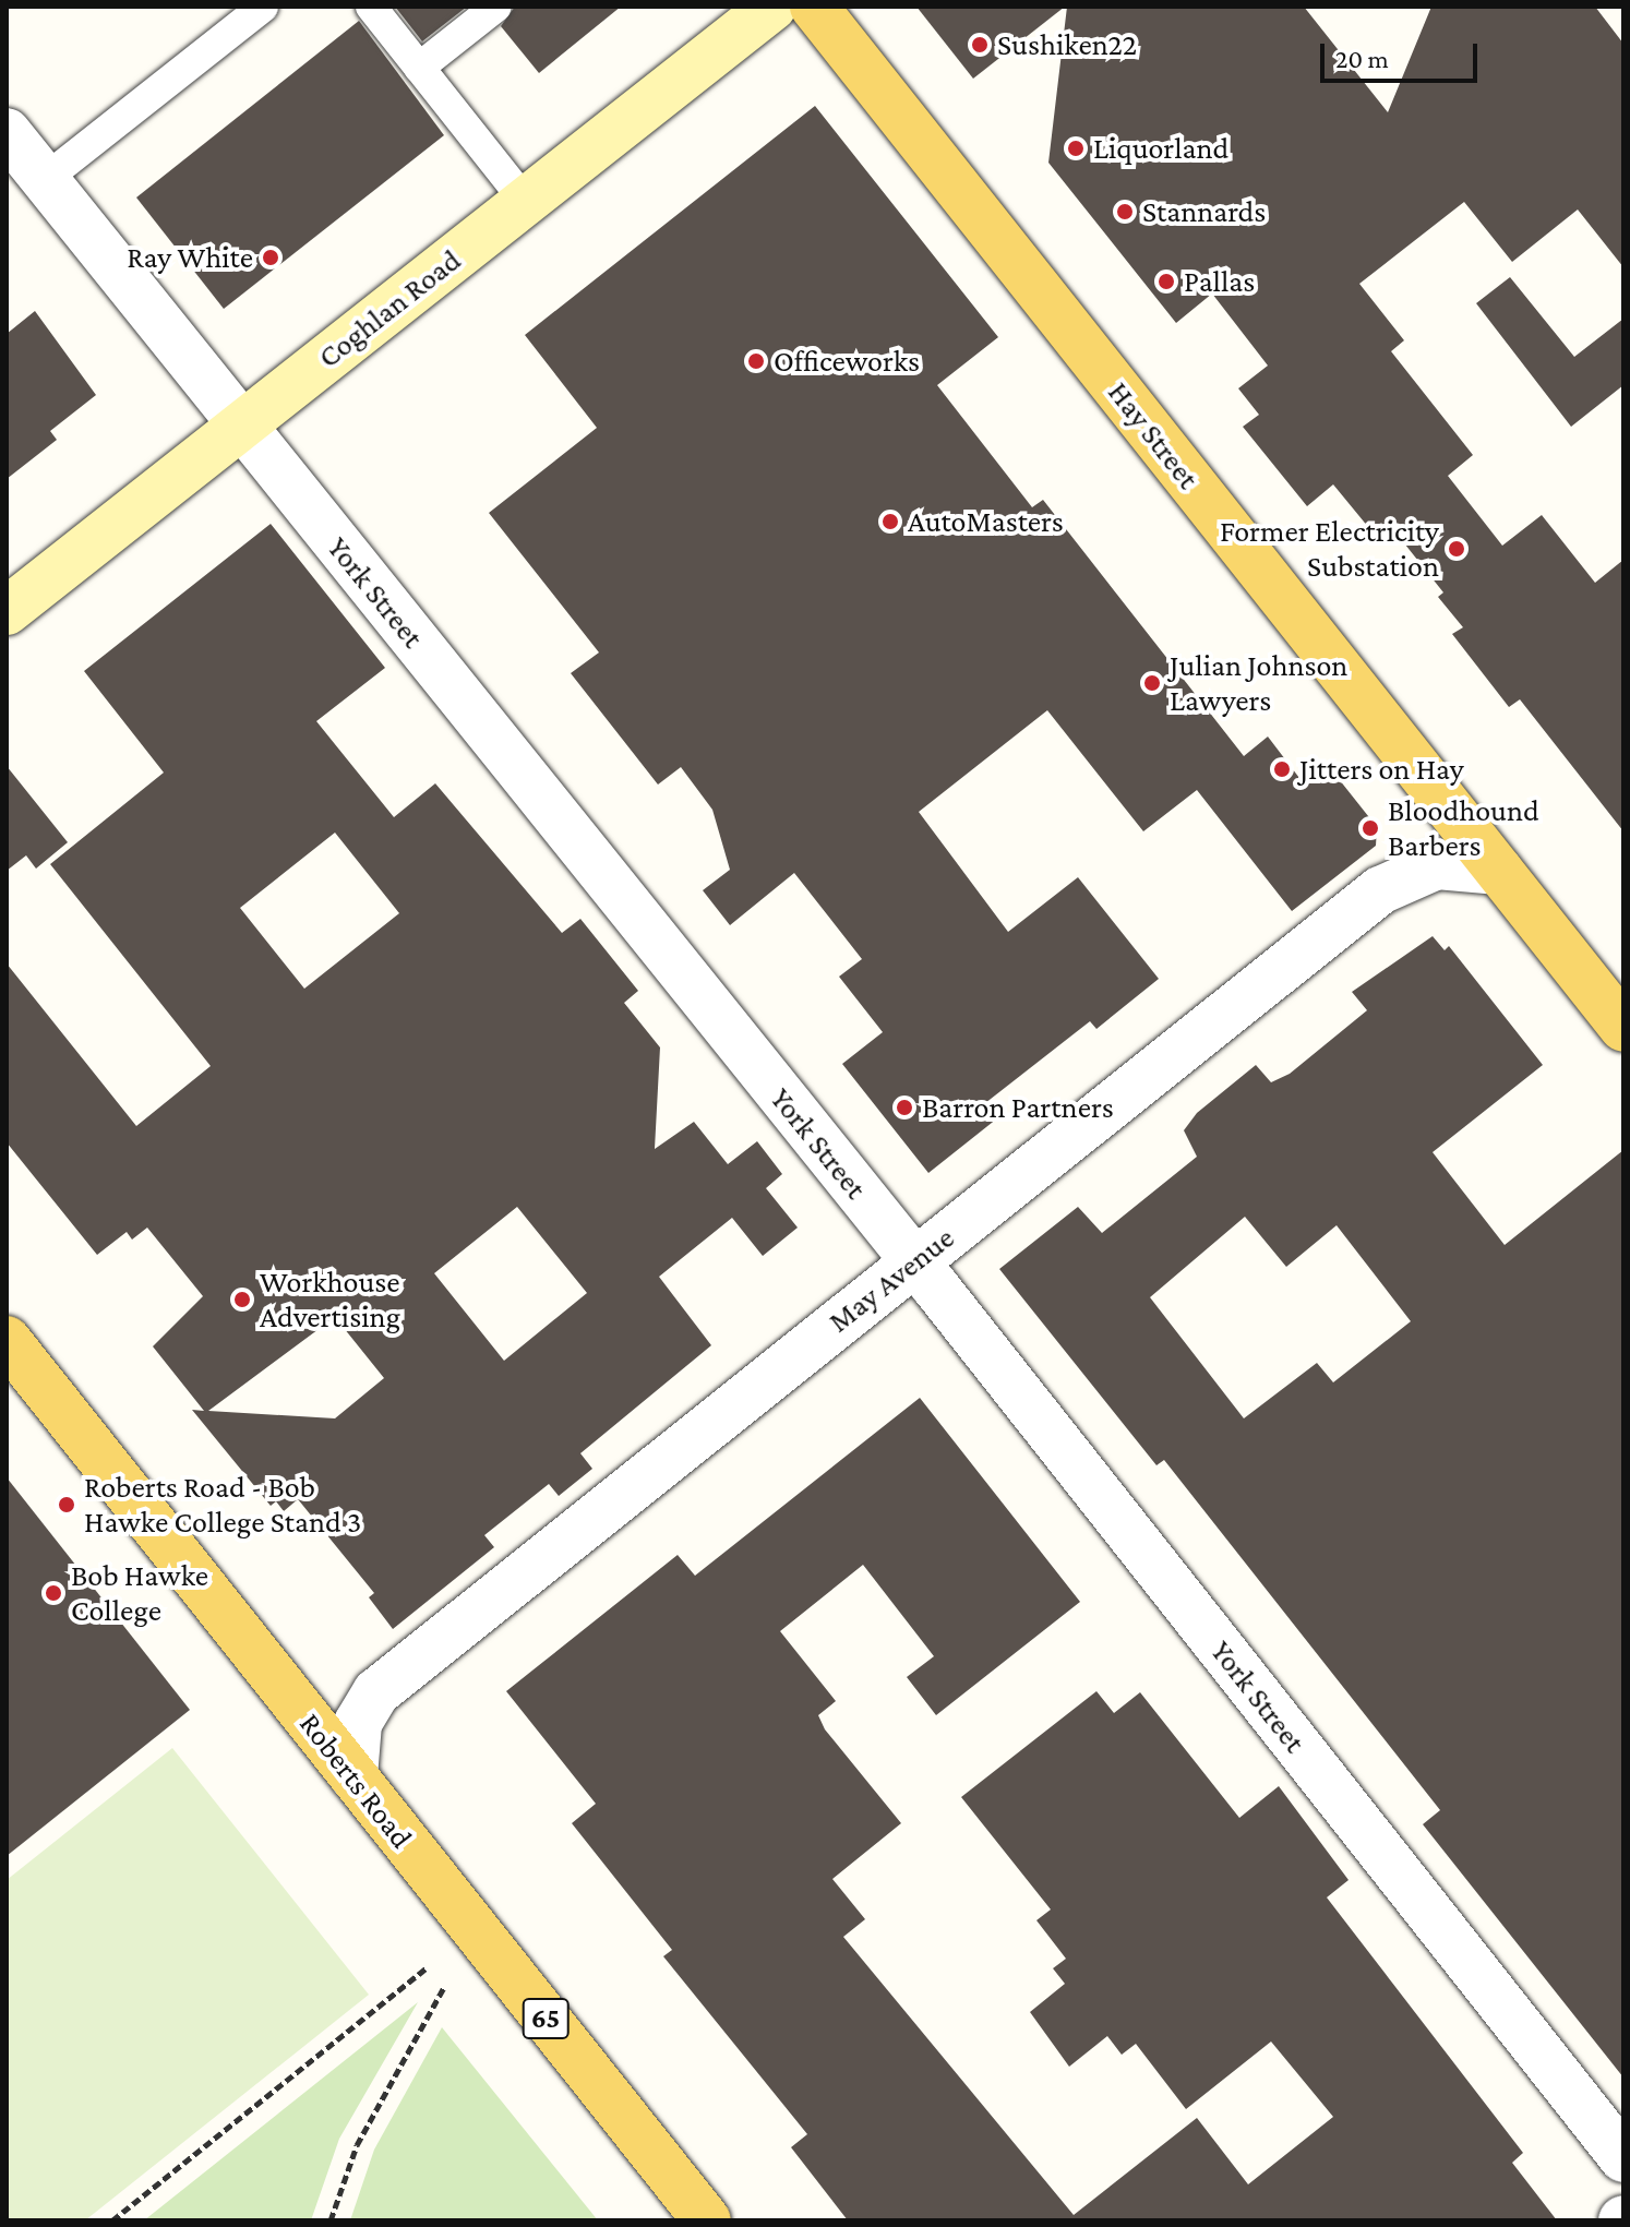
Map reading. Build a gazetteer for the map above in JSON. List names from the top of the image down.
{
  "streets": {
    "main road": ["Hay Street", "Roberts Road", "65"],
    "street": ["Coghlan Road", "York Street", "May Avenue"]
  },
  "crossings": [
    ["Coghlan Road", "York Street"],
    ["Hay Street", "May Avenue"],
    ["York Street", "May Avenue"],
    ["May Avenue", "Roberts Road"]
  ],
  "places": [
    "Sushiken22",
    "Liquorland",
    "Stannards",
    "Ray White",
    "Pallas",
    "Officeworks",
    "AutoMasters",
    "Former Electricity Substation",
    "Julian Johnson Lawyers",
    "Jitters on Hay",
    "Bloodhound Barbers",
    "Barron Partners",
    "Workhouse Advertising",
    "Roberts Road - Bob Hawke College Stand 3",
    "Bob Hawke College"
  ],
  "scale_bar": "20 m"
}
